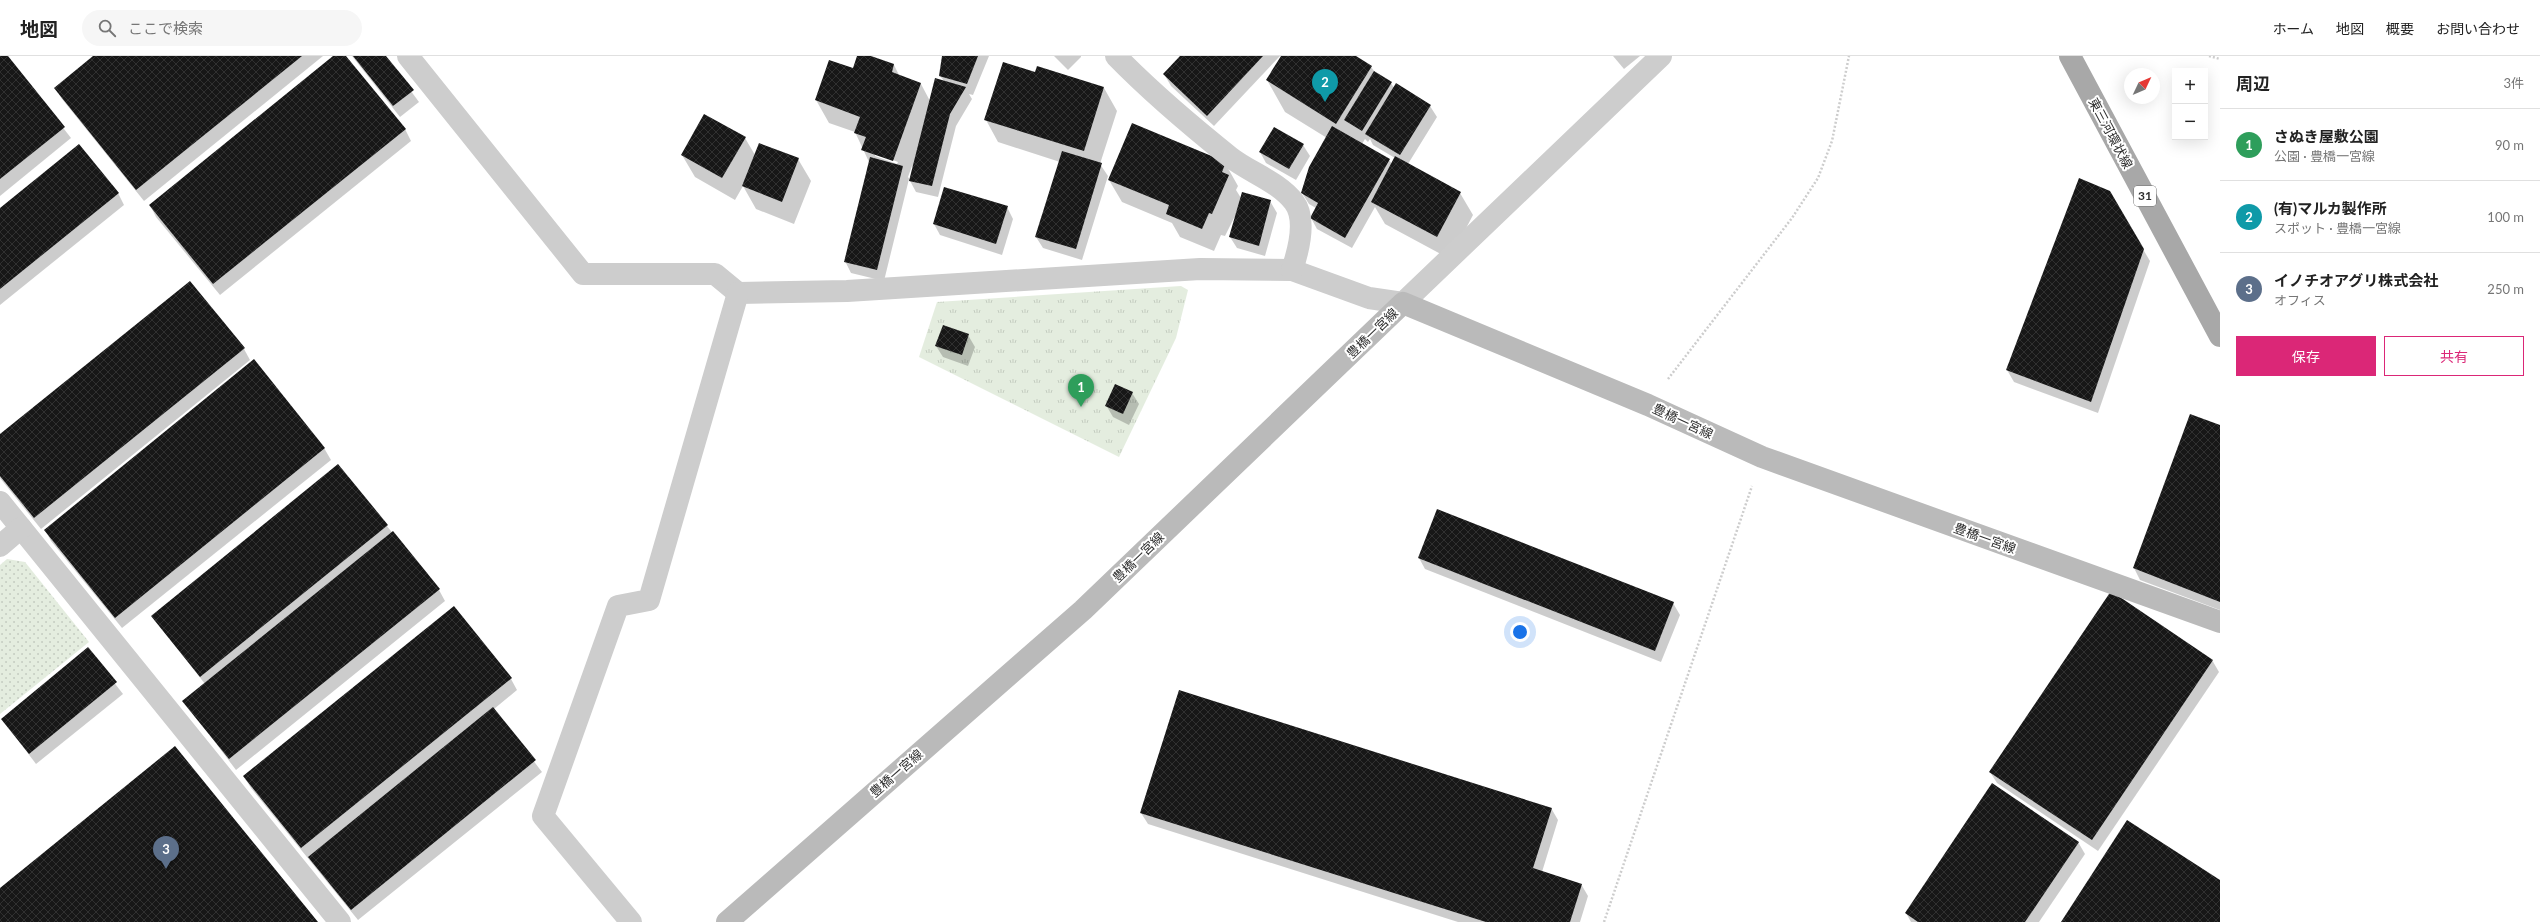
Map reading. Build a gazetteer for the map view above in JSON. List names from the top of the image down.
{
  "streets": {
    "main road": ["東三河環状線", "31", "豊橋一宮線"]
  },
  "north": "top right",
  "page": {
    "header": "地図",
    "search": "ここで検索",
    "nav": [
      "ホーム",
      "地図",
      "概要",
      "お問い合わせ"
    ],
    "heading": ["周辺", "3件"],
    "map_buttons": ["+", "−"],
    "pins": ["2", "1", "3"],
    "list": [
      {
        "mark": "1",
        "name": "さぬき屋敷公園",
        "note": "公園 · 豊橋一宮線",
        "value": "90 m"
      },
      {
        "mark": "2",
        "name": "(有)マルカ製作所",
        "note": "スポット · 豊橋一宮線",
        "value": "100 m"
      },
      {
        "mark": "3",
        "name": "イノチオアグリ株式会社",
        "note": "オフィス",
        "value": "250 m"
      }
    ],
    "buttons": ["保存", "共有"]
  }
}
